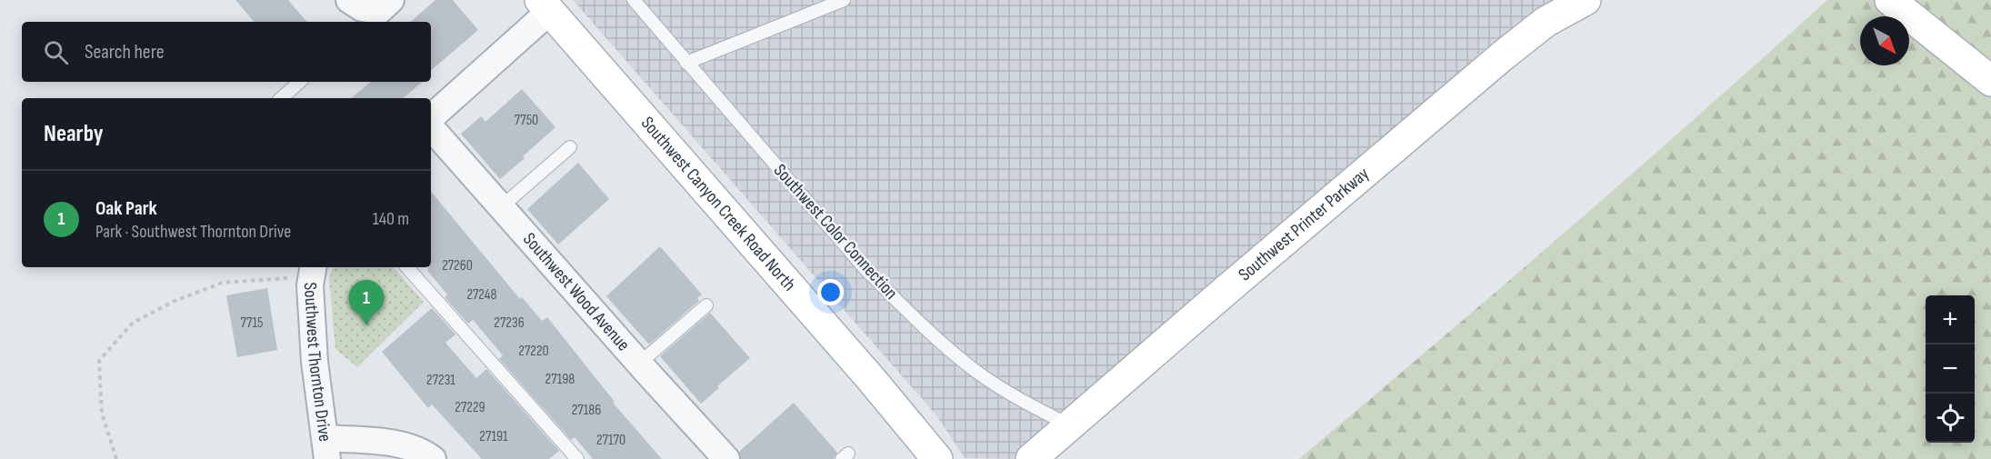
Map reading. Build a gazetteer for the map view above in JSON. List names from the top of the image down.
{
  "streets": {
    "street": [
      "Southwest Canyon Creek Road North",
      "Southwest Printer Parkway",
      "Southwest Wood Avenue",
      "Southwest Thornton Drive"
    ],
    "lane": ["Southwest Color Connection"]
  },
  "crossings": [
    ["Southwest Printer Parkway", "Southwest Color Connection"]
  ],
  "house_numbers": [
    "7750",
    "27260",
    "27248",
    "7715",
    "27236",
    "27220",
    "27198",
    "27231",
    "27229",
    "27186",
    "27191",
    "27170"
  ],
  "north": "bottom right",
  "page": {
    "search": "Search here",
    "heading": "Nearby",
    "list": [
      {
        "mark": "1",
        "name": "Oak Park",
        "note": "Park · Southwest Thornton Drive",
        "value": "140 m"
      }
    ],
    "pins": "1",
    "map_buttons": ["+", "−"]
  }
}
